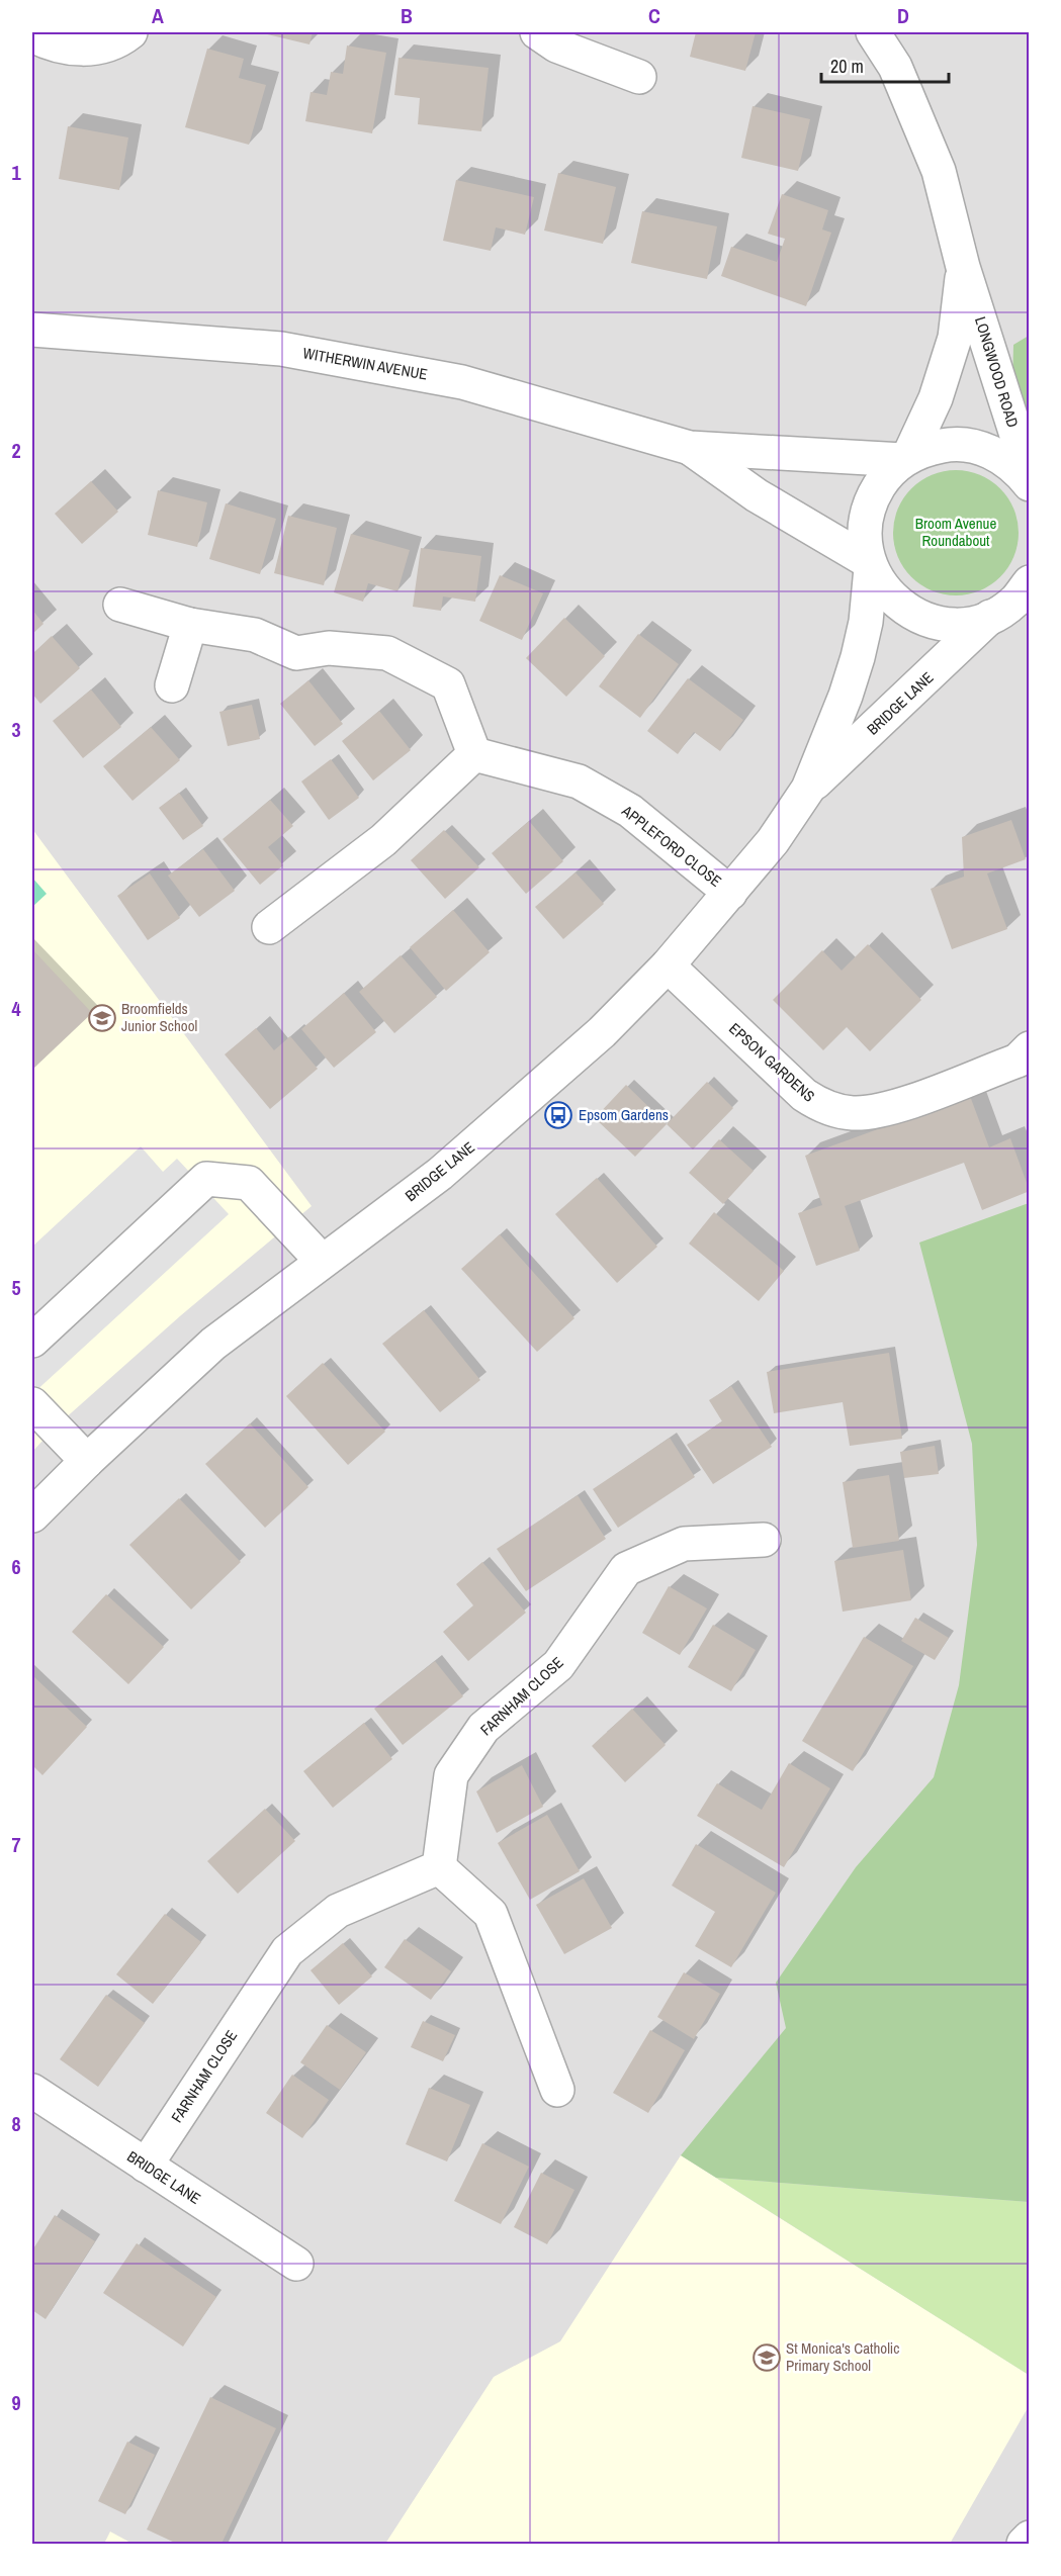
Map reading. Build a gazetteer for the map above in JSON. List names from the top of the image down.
{
  "streets": {
    "street": [
      "WITHERWIN AVENUE",
      "LONGWOOD ROAD",
      "BRIDGE LANE",
      "APPLEFORD CLOSE",
      "EPSON GARDENS",
      "FARNHAM CLOSE"
    ]
  },
  "crossings": [
    ["WITHERWIN AVENUE", "LONGWOOD ROAD"],
    ["WITHERWIN AVENUE", "BRIDGE LANE"],
    ["BRIDGE LANE", "APPLEFORD CLOSE"],
    ["BRIDGE LANE", "EPSON GARDENS"],
    ["BRIDGE LANE", "FARNHAM CLOSE"]
  ],
  "parks": ["Broom Avenue Roundabout"],
  "places": {
    "school or university": ["Broomfields Junior School", "St Monica's Catholic Primary School"],
    "bus stop": ["Epsom Gardens"]
  },
  "scale_bar": "20 m",
  "grid": {
    "columns": [
      "A",
      "B",
      "C",
      "D"
    ],
    "rows": [
      "1",
      "2",
      "3",
      "4",
      "5",
      "6",
      "7",
      "8",
      "9"
    ]
  }
}
